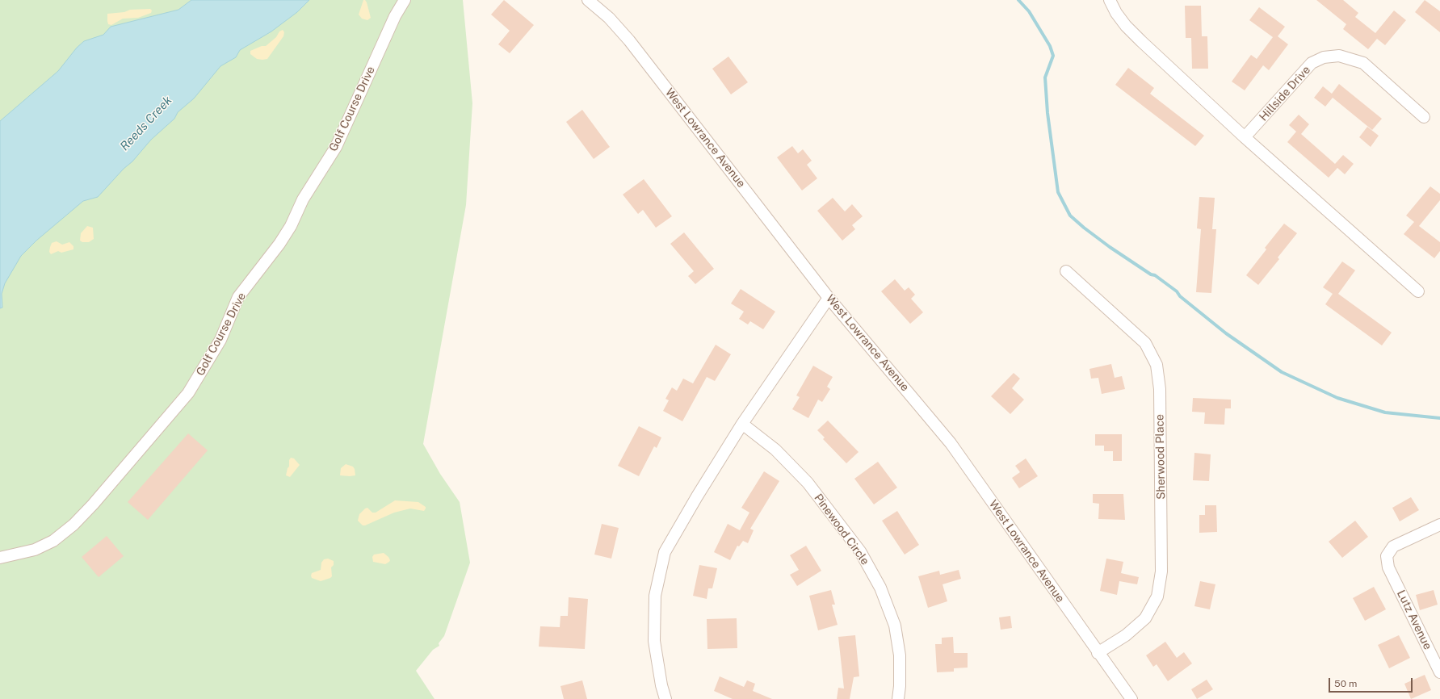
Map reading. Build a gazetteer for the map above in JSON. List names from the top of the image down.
{
  "streets": {
    "street": [
      "Hillside Drive",
      "Golf Course Drive",
      "West Lowrance Avenue",
      "Sherwood Place",
      "Pinewood Circle",
      "Lutz Avenue"
    ]
  },
  "crossings": [
    ["West Lowrance Avenue", "Sherwood Place"]
  ],
  "water": ["Reeds Creek"],
  "scale_bar": "50 m"
}
